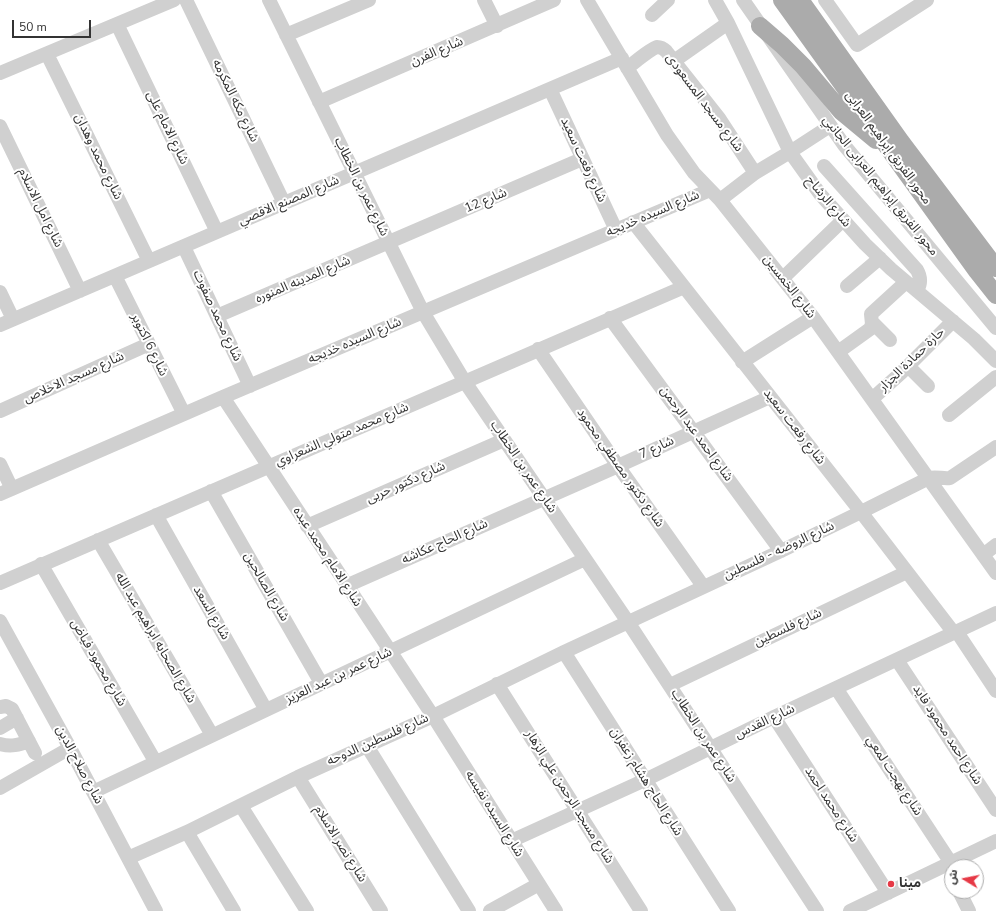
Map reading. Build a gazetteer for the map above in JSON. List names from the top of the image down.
{
  "streets": {
    "main road": ["محور الفريق إبراهيم العرابى"],
    "street": [
      "شارع الفرن",
      "شارع مكه المكرمه",
      "شارع مسجد المسعودى",
      "شارع الامام على",
      "شارع محمد وهدان",
      "شارع رفعت سعيد",
      "محور الفريق إبراهيم العرابى الجانبي",
      "شارع عمر بن الخطاب",
      "شارع المصنع الاقصي",
      "شارع 12",
      "شارع الرشاح",
      "شارع امل الاسلام",
      "شارع السيده خديجه",
      "شارع المدينه المنوره",
      "شارع الخمسين",
      "شارع محمد صفوت",
      "شارع 6 اكتوبر",
      "حارة حمادة الجزار",
      "شارع مسجد الاخلاص",
      "شارع احمد عبد الرحمن",
      "شارع محمد متولي الشعراوي",
      "شارع 7",
      "شارع دكتور مصطفي محمود",
      "شارع دكتور حربى",
      "شارع الحاج عكاشه",
      "شارع الروضه - فلسطين",
      "شارع الامام محمد عبده",
      "شارع الصالحين",
      "شارع السعد",
      "شارع فلسطين",
      "شارع الصحابه ابراهيم عبد الله",
      "شارع محمود فياض",
      "شارع عمر بن عبد العزيز",
      "شارع القدس",
      "شارع احمد محمود فايد",
      "شارع فلسطين الدوحه",
      "شارع صلاح الدين",
      "شارع بهجت لمعي",
      "شارع الحاج هشام زعفران",
      "شارع مسجد الرحمن علي الزهار",
      "شارع محمد احمد",
      "شارع السيده نفيسه",
      "شارع نصر الاسلام"
    ]
  },
  "crossings": [
    ["شارع الفرن", "شارع عمر بن الخطاب"],
    ["شارع مكه المكرمه", "شارع المصنع الاقصي"],
    ["شارع مسجد المسعودى", "شارع المصنع الاقصي"],
    ["شارع مسجد المسعودى", "شارع الخمسين"],
    ["شارع الامام على", "شارع المصنع الاقصي"],
    ["شارع محمد وهدان", "شارع المصنع الاقصي"],
    ["شارع رفعت سعيد", "شارع المصنع الاقصي"],
    ["شارع رفعت سعيد", "شارع 12"],
    ["شارع رفعت سعيد", "شارع السيده خديجه"],
    ["شارع رفعت سعيد", "شارع محمد متولي الشعراوي"],
    ["شارع رفعت سعيد", "شارع 7"],
    ["شارع رفعت سعيد", "شارع الروضه - فلسطين"],
    ["شارع رفعت سعيد", "شارع فلسطين"],
    ["شارع رفعت سعيد", "شارع القدس"],
    ["شارع عمر بن الخطاب", "شارع المصنع الاقصي"],
    ["شارع عمر بن الخطاب", "شارع 12"],
    ["شارع عمر بن الخطاب", "شارع السيده خديجه"],
    ["شارع عمر بن الخطاب", "شارع المدينه المنوره"],
    ["شارع عمر بن الخطاب", "شارع محمد متولي الشعراوي"],
    ["شارع عمر بن الخطاب", "شارع 7"],
    ["شارع عمر بن الخطاب", "شارع دكتور حربى"],
    ["شارع عمر بن الخطاب", "شارع الحاج عكاشه"],
    ["شارع عمر بن الخطاب", "شارع الروضه - فلسطين"],
    ["شارع عمر بن الخطاب", "شارع فلسطين"],
    ["شارع عمر بن الخطاب", "شارع عمر بن عبد العزيز"],
    ["شارع عمر بن الخطاب", "شارع القدس"],
    ["شارع عمر بن الخطاب", "شارع فلسطين الدوحه"],
    ["شارع المصنع الاقصي", "شارع امل الاسلام"],
    ["شارع المصنع الاقصي", "شارع الخمسين"],
    ["شارع المصنع الاقصي", "شارع محمد صفوت"],
    ["شارع المصنع الاقصي", "شارع 6 اكتوبر"],
    ["شارع 12", "شارع المدينه المنوره"],
    ["شارع الرشاح", "حارة حمادة الجزار"],
    ["شارع السيده خديجه", "شارع الخمسين"],
    ["شارع السيده خديجه", "شارع محمد صفوت"],
    ["شارع السيده خديجه", "شارع 6 اكتوبر"],
    ["شارع السيده خديجه", "شارع الامام محمد عبده"],
    ["شارع المدينه المنوره", "شارع محمد صفوت"],
    ["شارع الخمسين", "حارة حمادة الجزار"],
    ["شارع الخمسين", "شارع الروضه - فلسطين"],
    ["شارع 6 اكتوبر", "شارع مسجد الاخلاص"],
    ["شارع احمد عبد الرحمن", "شارع محمد متولي الشعراوي"],
    ["شارع احمد عبد الرحمن", "شارع 7"],
    ["شارع احمد عبد الرحمن", "شارع الروضه - فلسطين"],
    ["شارع محمد متولي الشعراوي", "شارع دكتور مصطفي محمود"],
    ["شارع محمد متولي الشعراوي", "شارع الامام محمد عبده"],
    ["شارع محمد متولي الشعراوي", "شارع الصالحين"],
    ["شارع محمد متولي الشعراوي", "شارع السعد"],
    ["شارع محمد متولي الشعراوي", "شارع الصحابه ابراهيم عبد الله"],
    ["شارع محمد متولي الشعراوي", "شارع محمود فياض"],
    ["شارع 7", "شارع دكتور مصطفي محمود"],
    ["شارع 7", "شارع الحاج عكاشه"],
    ["شارع دكتور مصطفي محمود", "شارع الروضه - فلسطين"],
    ["شارع دكتور حربى", "شارع الامام محمد عبده"],
    ["شارع الحاج عكاشه", "شارع الامام محمد عبده"],
    ["شارع الروضه - فلسطين", "شارع فلسطين الدوحه"],
    ["شارع الامام محمد عبده", "شارع عمر بن عبد العزيز"],
    ["شارع الامام محمد عبده", "شارع فلسطين الدوحه"],
    ["شارع الامام محمد عبده", "شارع السيده نفيسه"],
    ["شارع الصالحين", "شارع عمر بن عبد العزيز"],
    ["شارع السعد", "شارع عمر بن عبد العزيز"],
    ["شارع الصحابه ابراهيم عبد الله", "شارع عمر بن عبد العزيز"],
    ["شارع محمود فياض", "شارع عمر بن عبد العزيز"],
    ["شارع عمر بن عبد العزيز", "شارع صلاح الدين"],
    ["شارع القدس", "شارع احمد محمود فايد"],
    ["شارع القدس", "شارع بهجت لمعي"],
    ["شارع القدس", "شارع الحاج هشام زعفران"],
    ["شارع القدس", "شارع مسجد الرحمن علي الزهار"],
    ["شارع القدس", "شارع محمد احمد"],
    ["شارع القدس", "شارع السيده نفيسه"],
    ["شارع فلسطين الدوحه", "شارع صلاح الدين"],
    ["شارع فلسطين الدوحه", "شارع الحاج هشام زعفران"],
    ["شارع فلسطين الدوحه", "شارع مسجد الرحمن علي الزهار"],
    ["شارع فلسطين الدوحه", "شارع السيده نفيسه"],
    ["شارع فلسطين الدوحه", "شارع نصر الاسلام"]
  ],
  "places": ["مينا"],
  "scale_bar": "50 m",
  "north": "left"
}
